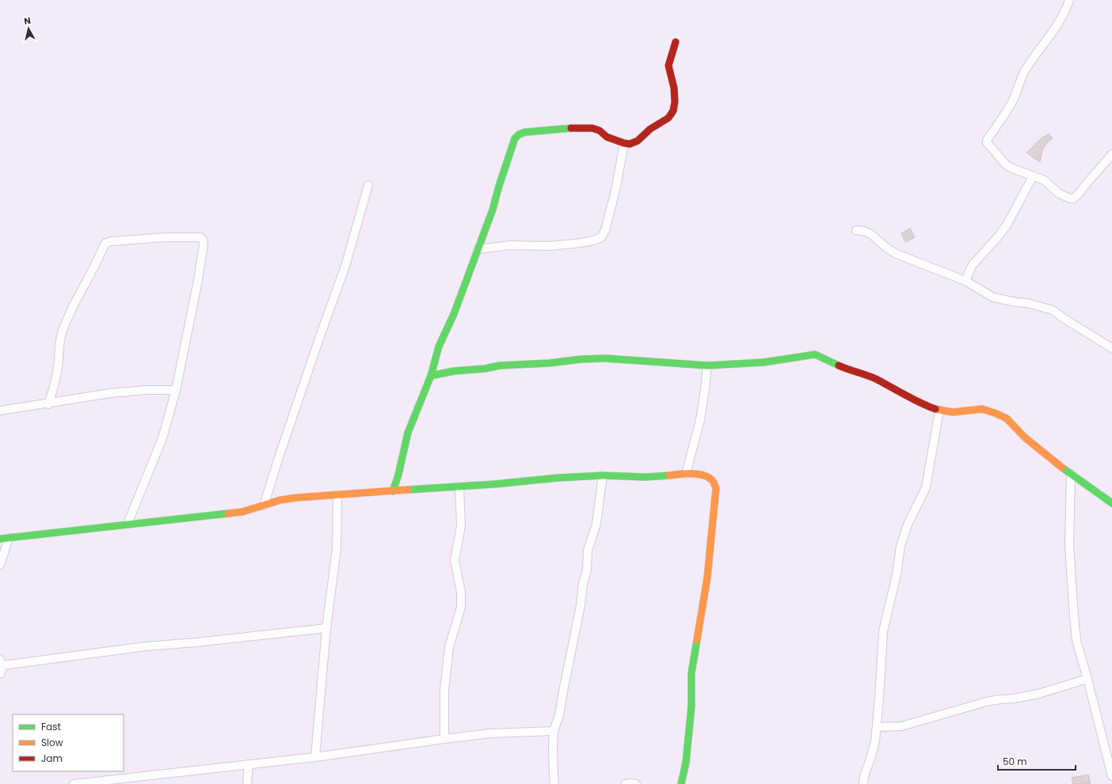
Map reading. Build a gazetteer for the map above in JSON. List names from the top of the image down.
{
  "legend": ["Fast", "Slow", "Jam"],
  "scale_bar": "50 m",
  "north": "top"
}
